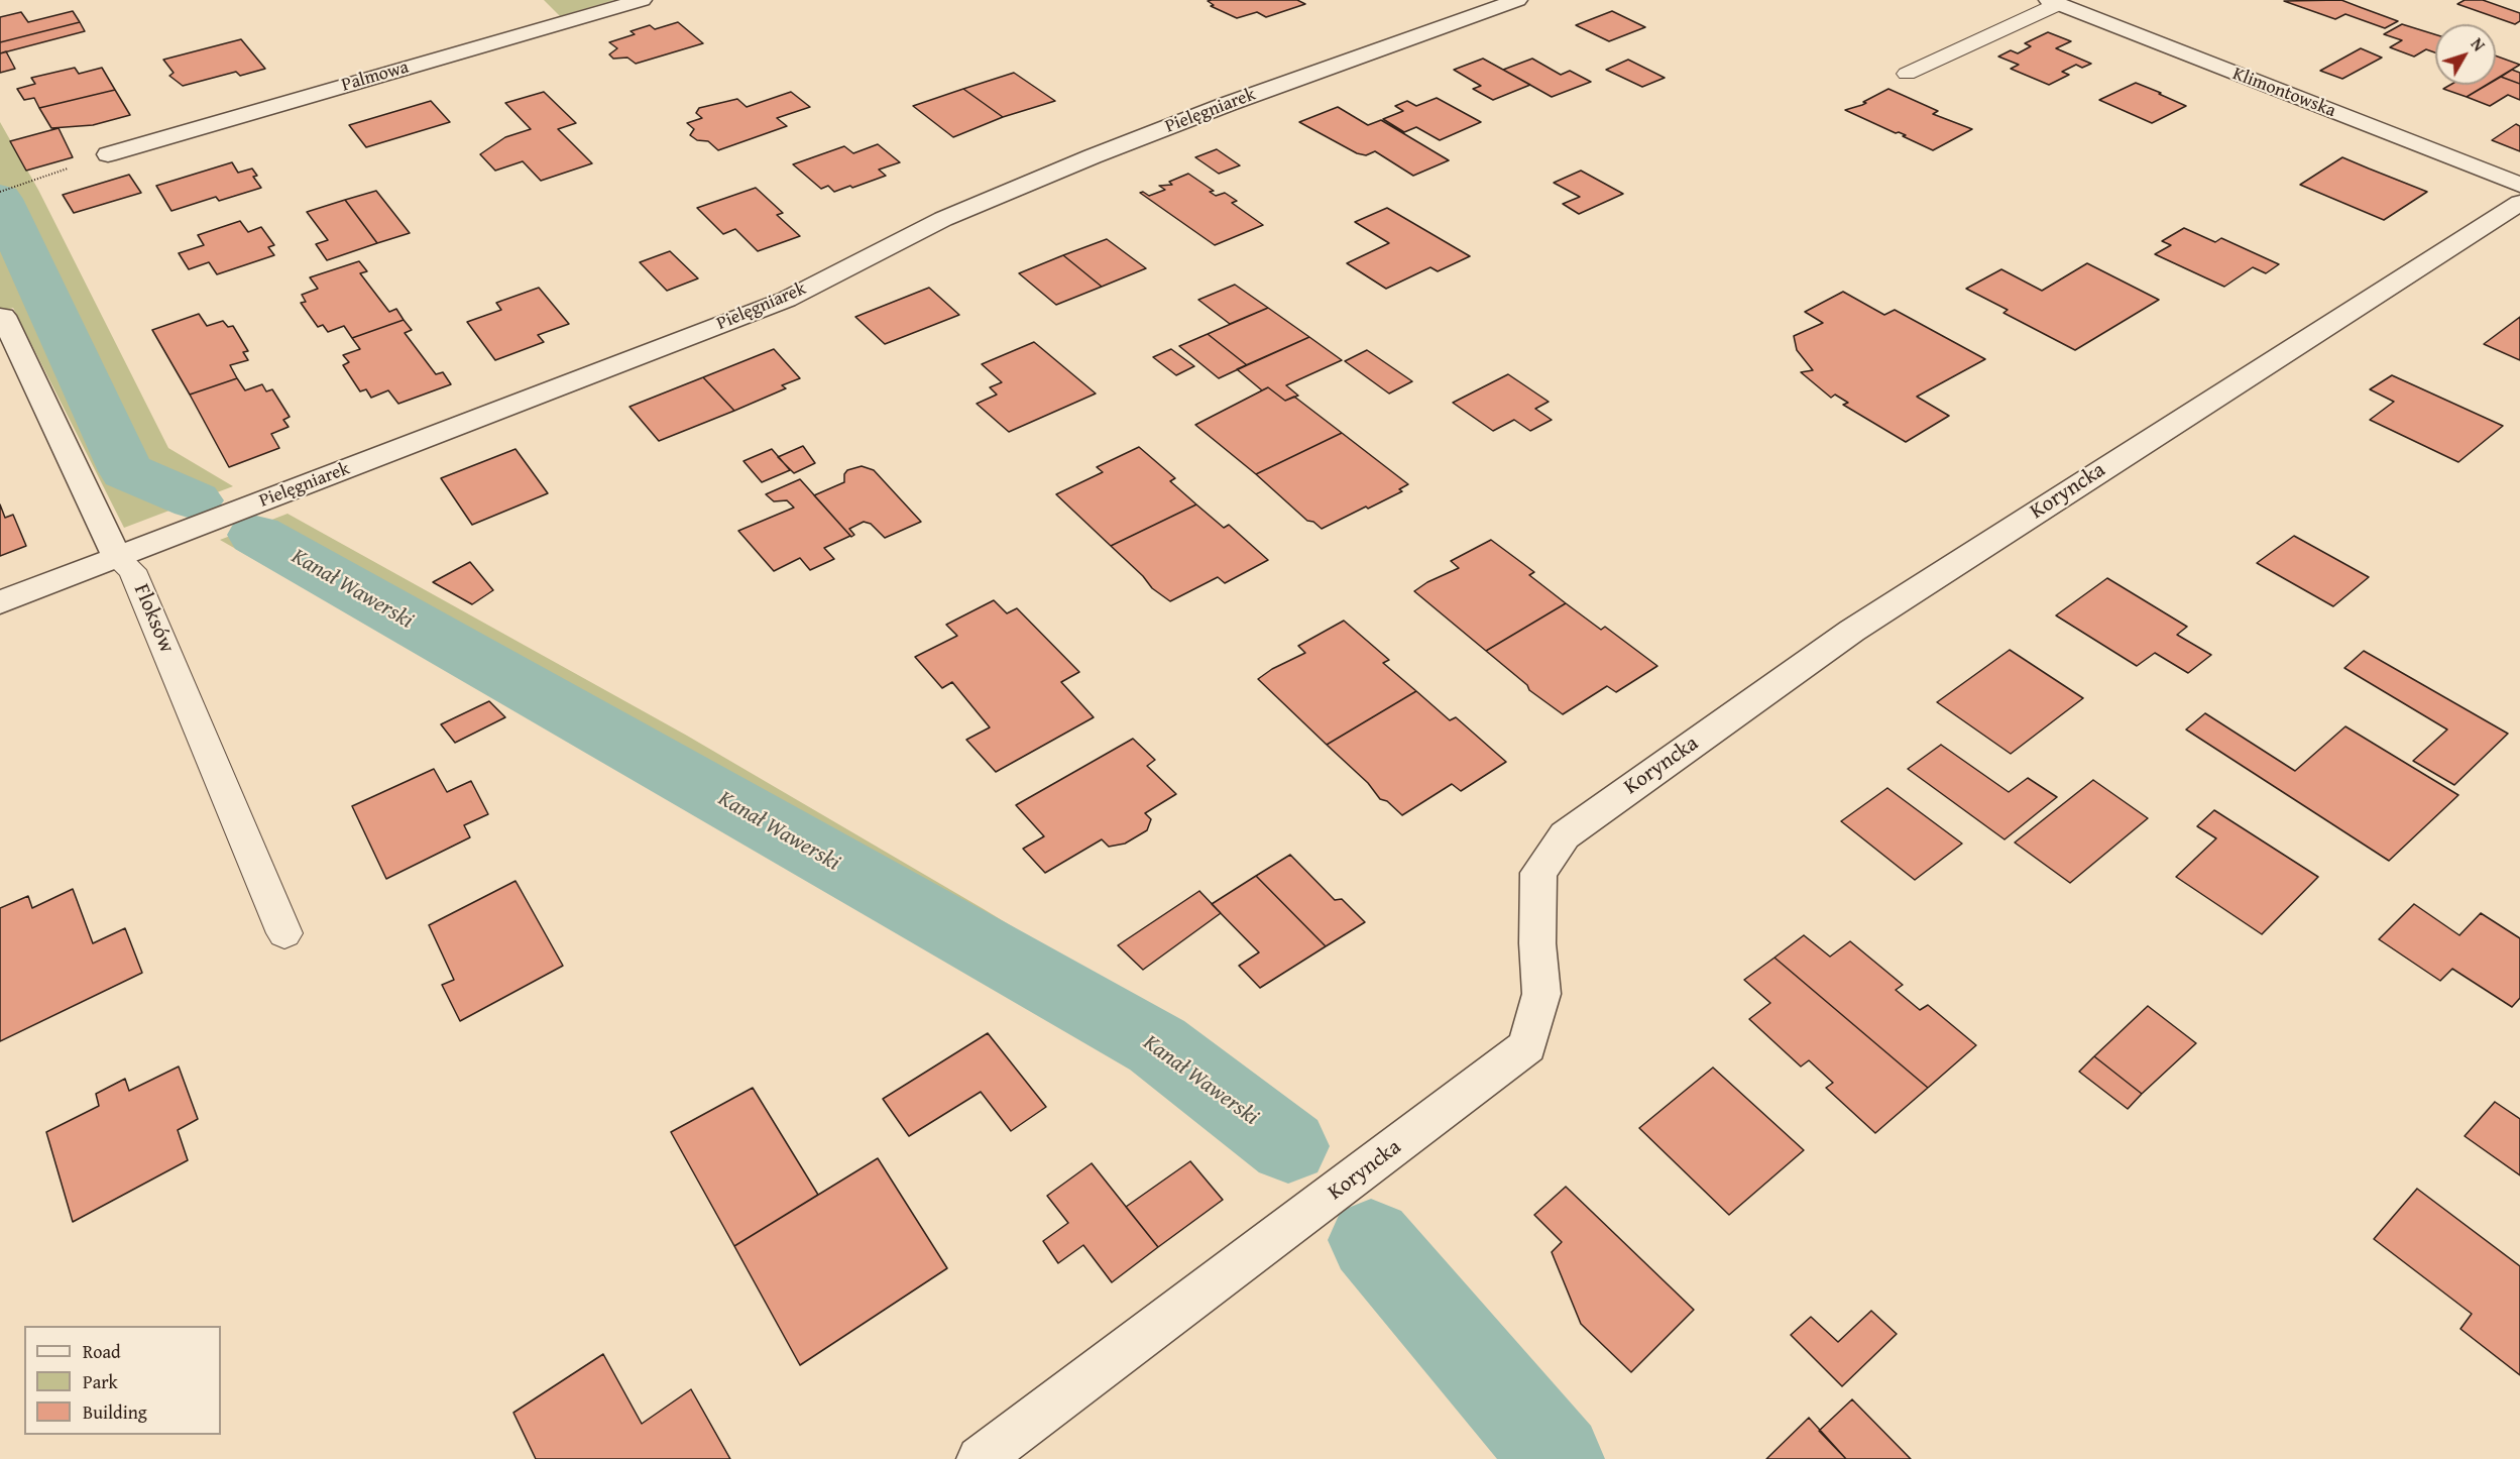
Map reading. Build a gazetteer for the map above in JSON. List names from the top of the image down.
{
  "streets": {
    "street": [
      "Palmowa",
      "Klimontowska",
      "Pielęgniarek",
      "Koryncka",
      "Floksów"
    ]
  },
  "crossings": [
    ["Pielęgniarek", "Floksów"]
  ],
  "water": ["Kanał Wawerski"],
  "legend": ["Road", "Park", "Building"],
  "north": "top right"
}
